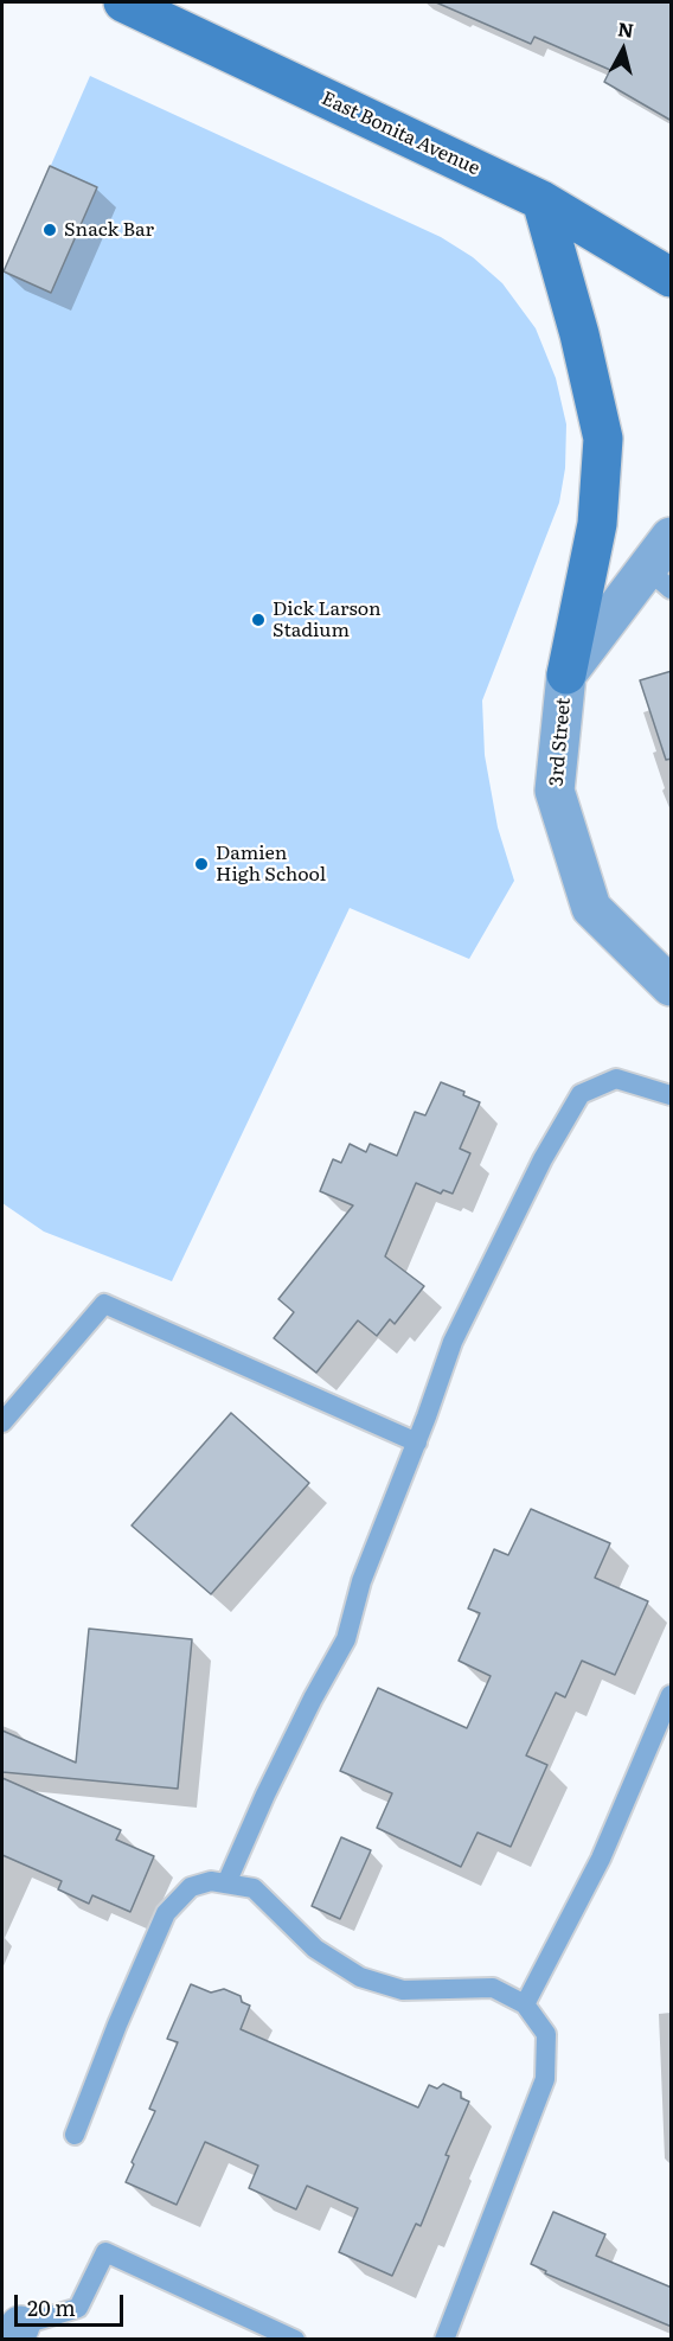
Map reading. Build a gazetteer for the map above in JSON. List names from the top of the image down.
{
  "streets": {
    "main road": ["East Bonita Avenue"],
    "street": ["3rd Street"]
  },
  "places": ["Snack Bar", "Dick Larson Stadium", "Damien High School"],
  "scale_bar": "20 m",
  "north": "top"
}
